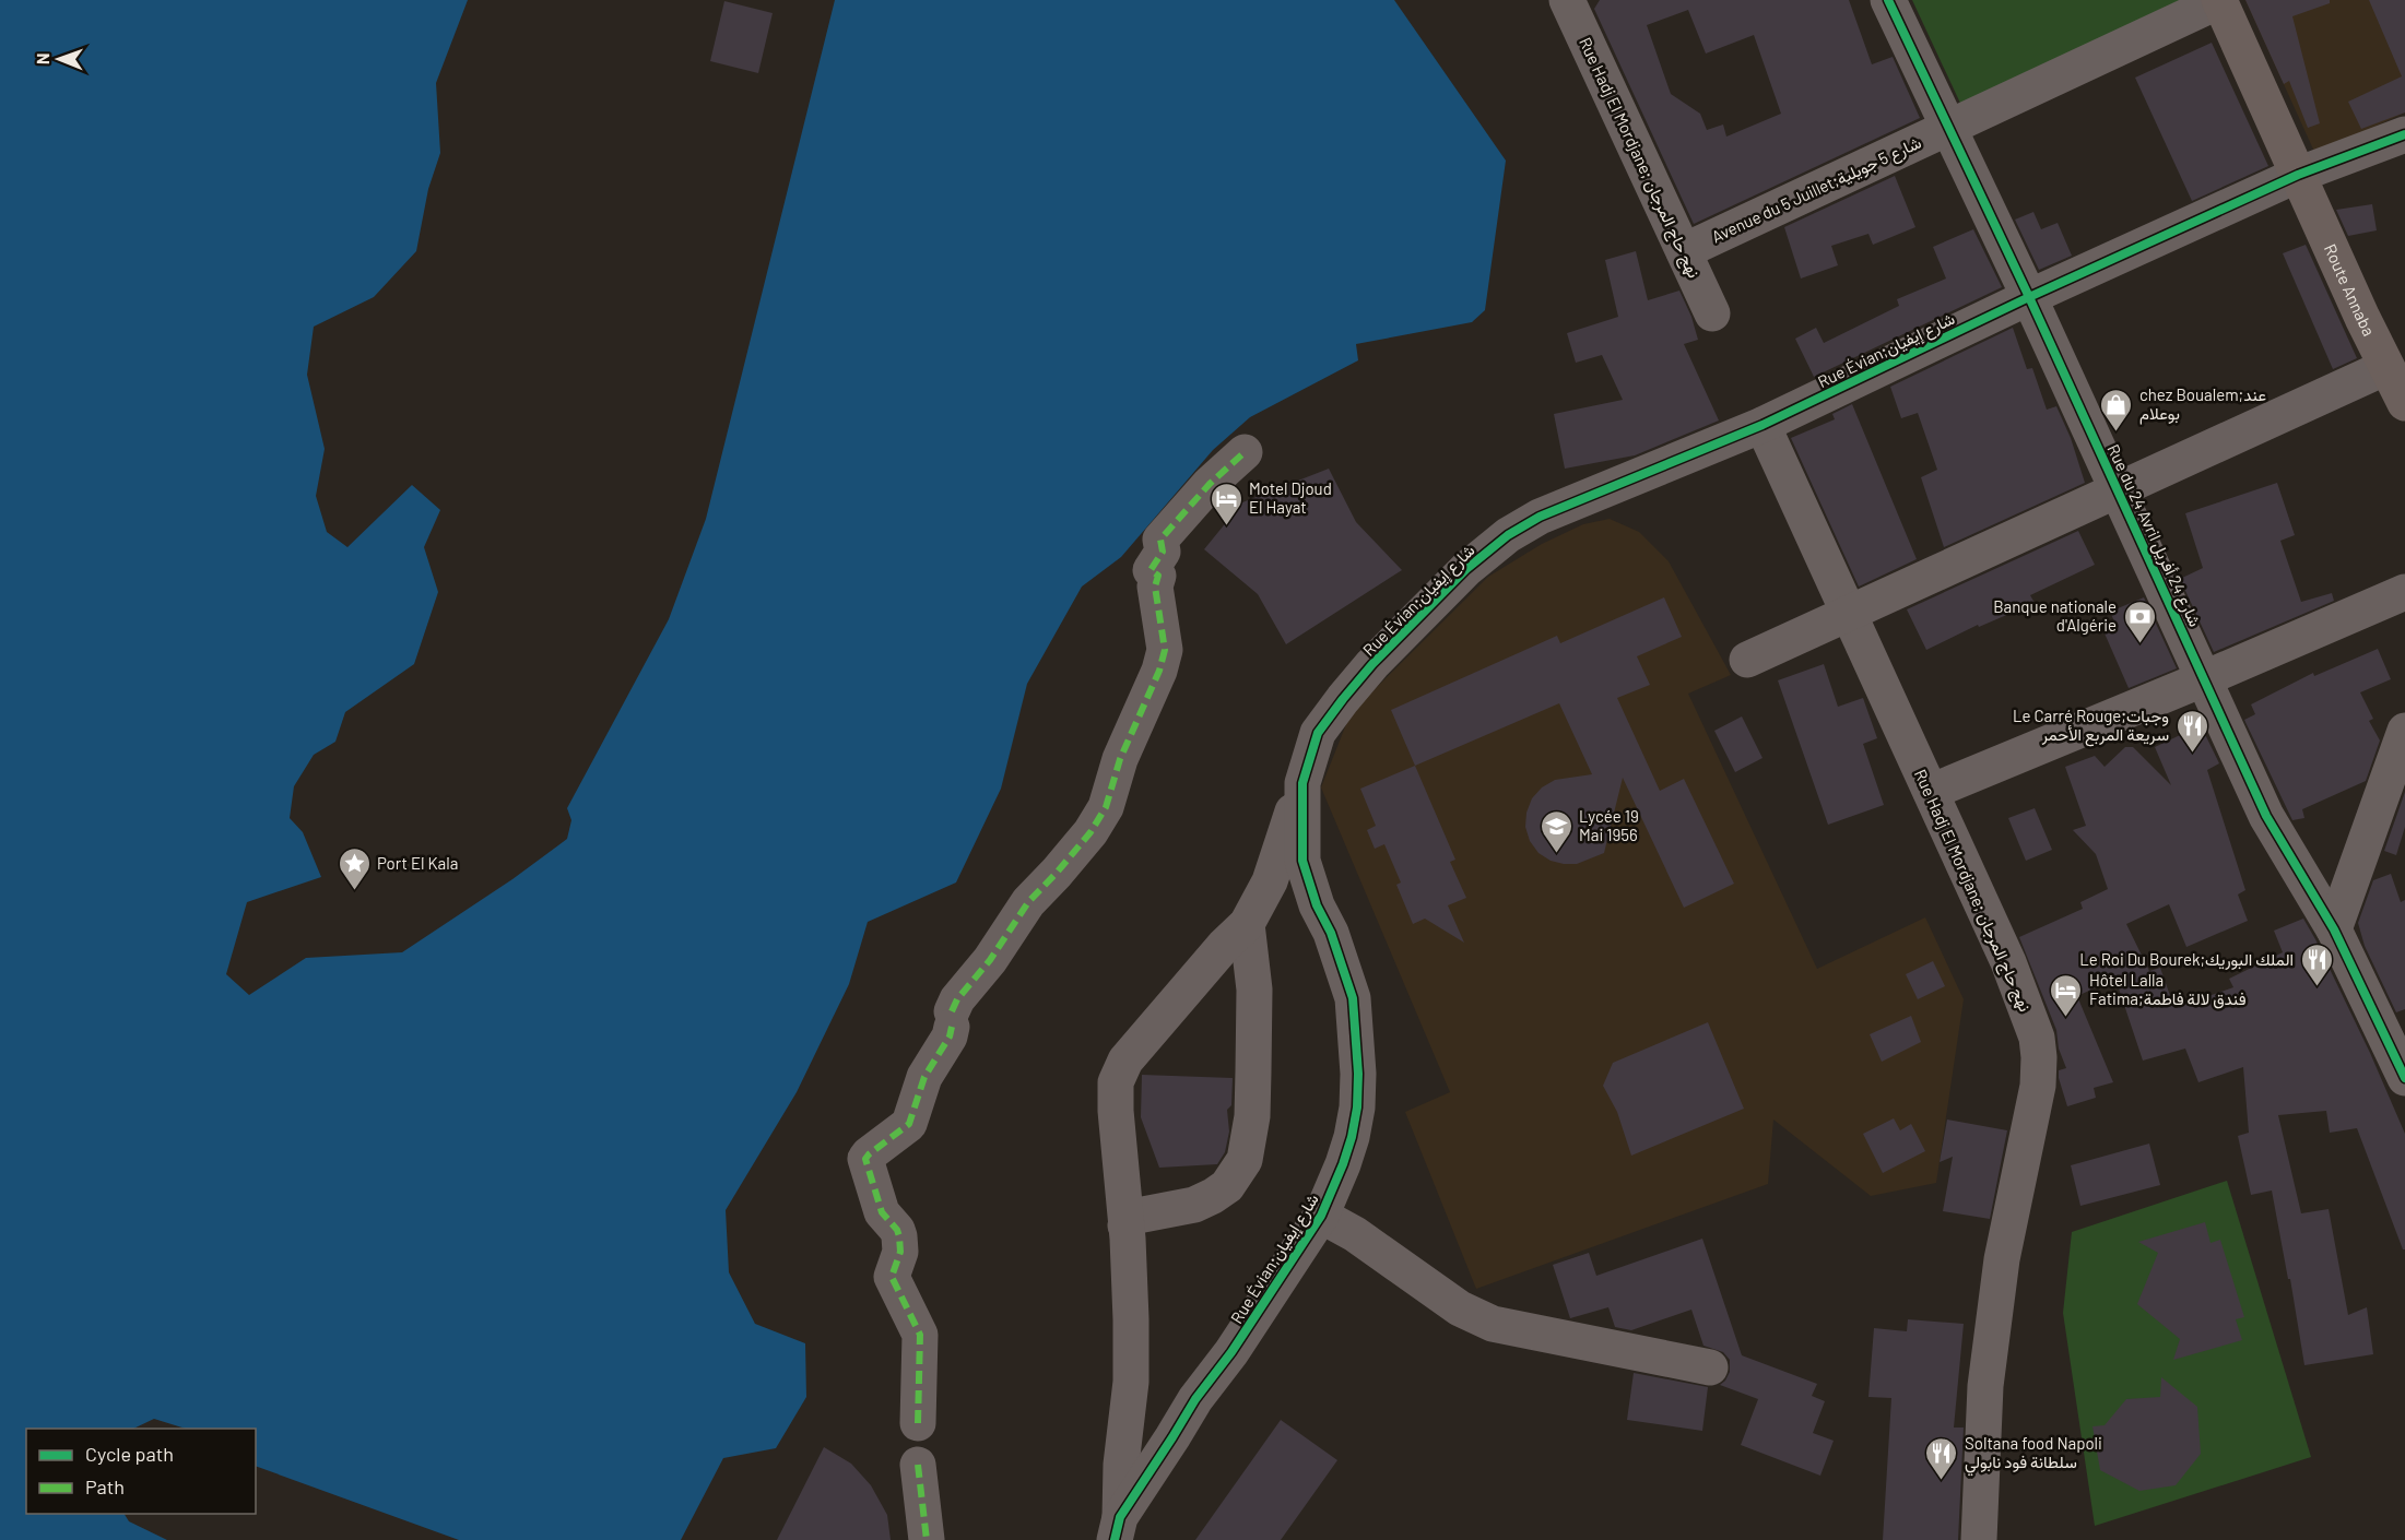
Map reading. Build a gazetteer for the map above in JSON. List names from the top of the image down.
{
  "streets": {
    "main road": ["Route Annaba"],
    "street": [
      "Rue Hadj El Mordjane; نهج حاج المرجان",
      "Avenue du 5 Juillet;شارع 5 جويلية",
      "Rue Évian;شارع إيفيان",
      "Rue du 24 Avril شارع 24 أفريل"
    ]
  },
  "crossings": [
    ["Rue Hadj El Mordjane; نهج حاج المرجان", "Avenue du 5 Juillet;شارع 5 جويلية"],
    ["Rue Hadj El Mordjane; نهج حاج المرجان", "Rue Évian;شارع إيفيان"],
    ["Avenue du 5 Juillet;شارع 5 جويلية", "Route Annaba"],
    ["Avenue du 5 Juillet;شارع 5 جويلية", "Rue du 24 Avril شارع 24 أفريل"],
    ["Route Annaba", "Rue Évian;شارع إيفيان"],
    ["Rue Évian;شارع إيفيان", "Rue du 24 Avril شارع 24 أفريل"]
  ],
  "places": {
    "shop": ["chez Boualem;عند بوعلام"],
    "hotel": ["Motel Djoud El Hayat", "Hôtel Lalla Fatima;فندق لالة فاطمة"],
    "bank": ["Banque nationale d'Algérie"],
    "restaurant": ["Le Carré Rouge;وجبات سريعة المربع الأحمر", "Le Roi Du Bourek;الملك البوريك", "Soltana food Napoli سلطانة فود نابولي"],
    "school or university": ["Lycée 19 Mai 1956"],
    "place": ["Port El Kala"]
  },
  "legend": ["Cycle path", "Path"],
  "north": "left"
}
